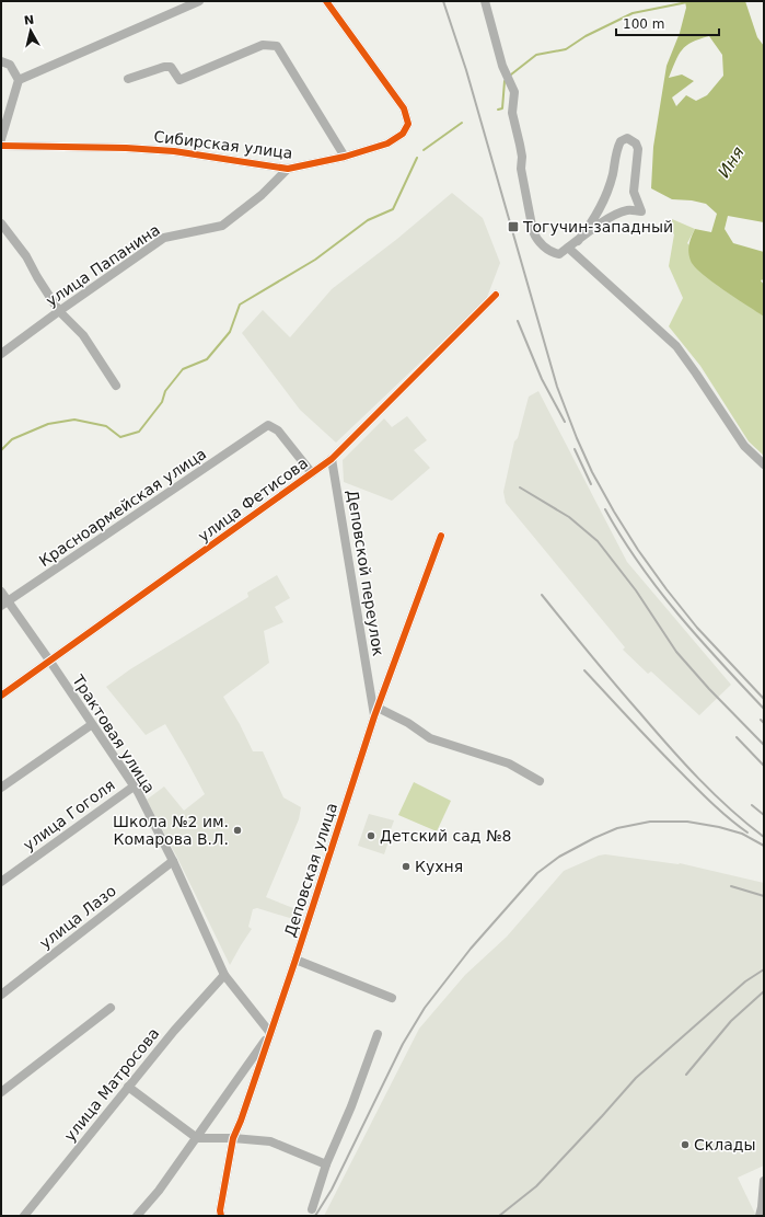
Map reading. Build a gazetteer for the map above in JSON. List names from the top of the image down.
{
  "streets": {
    "street": [
      "Сибирская улица",
      "улица Папанина",
      "улица Фетисова",
      "Красноармейская улица",
      "Деповской переулок",
      "Трактовая улица",
      "улица Гоголя",
      "Деповская улица",
      "улица Лазо",
      "улица Матросова"
    ]
  },
  "crossings": [
    ["Сибирская улица", "улица Папанина"],
    ["улица Фетисова", "Красноармейская улица"],
    ["улица Фетисова", "Деповской переулок"],
    ["улица Фетисова", "Трактовая улица"],
    ["Красноармейская улица", "Трактовая улица"],
    ["Деповской переулок", "Деповская улица"],
    ["Трактовая улица", "улица Гоголя"],
    ["Трактовая улица", "Деповская улица"],
    ["Трактовая улица", "улица Лазо"],
    ["Трактовая улица", "улица Матросова"]
  ],
  "water": ["Иня"],
  "places": {
    "transit": ["Тогучин-западный"],
    "other": [
      "Школа №2 им. Комарова В.Л.",
      "Детский сад №8",
      "Кухня",
      "Склады"
    ]
  },
  "scale_bar": "100 m",
  "north": "top"
}
